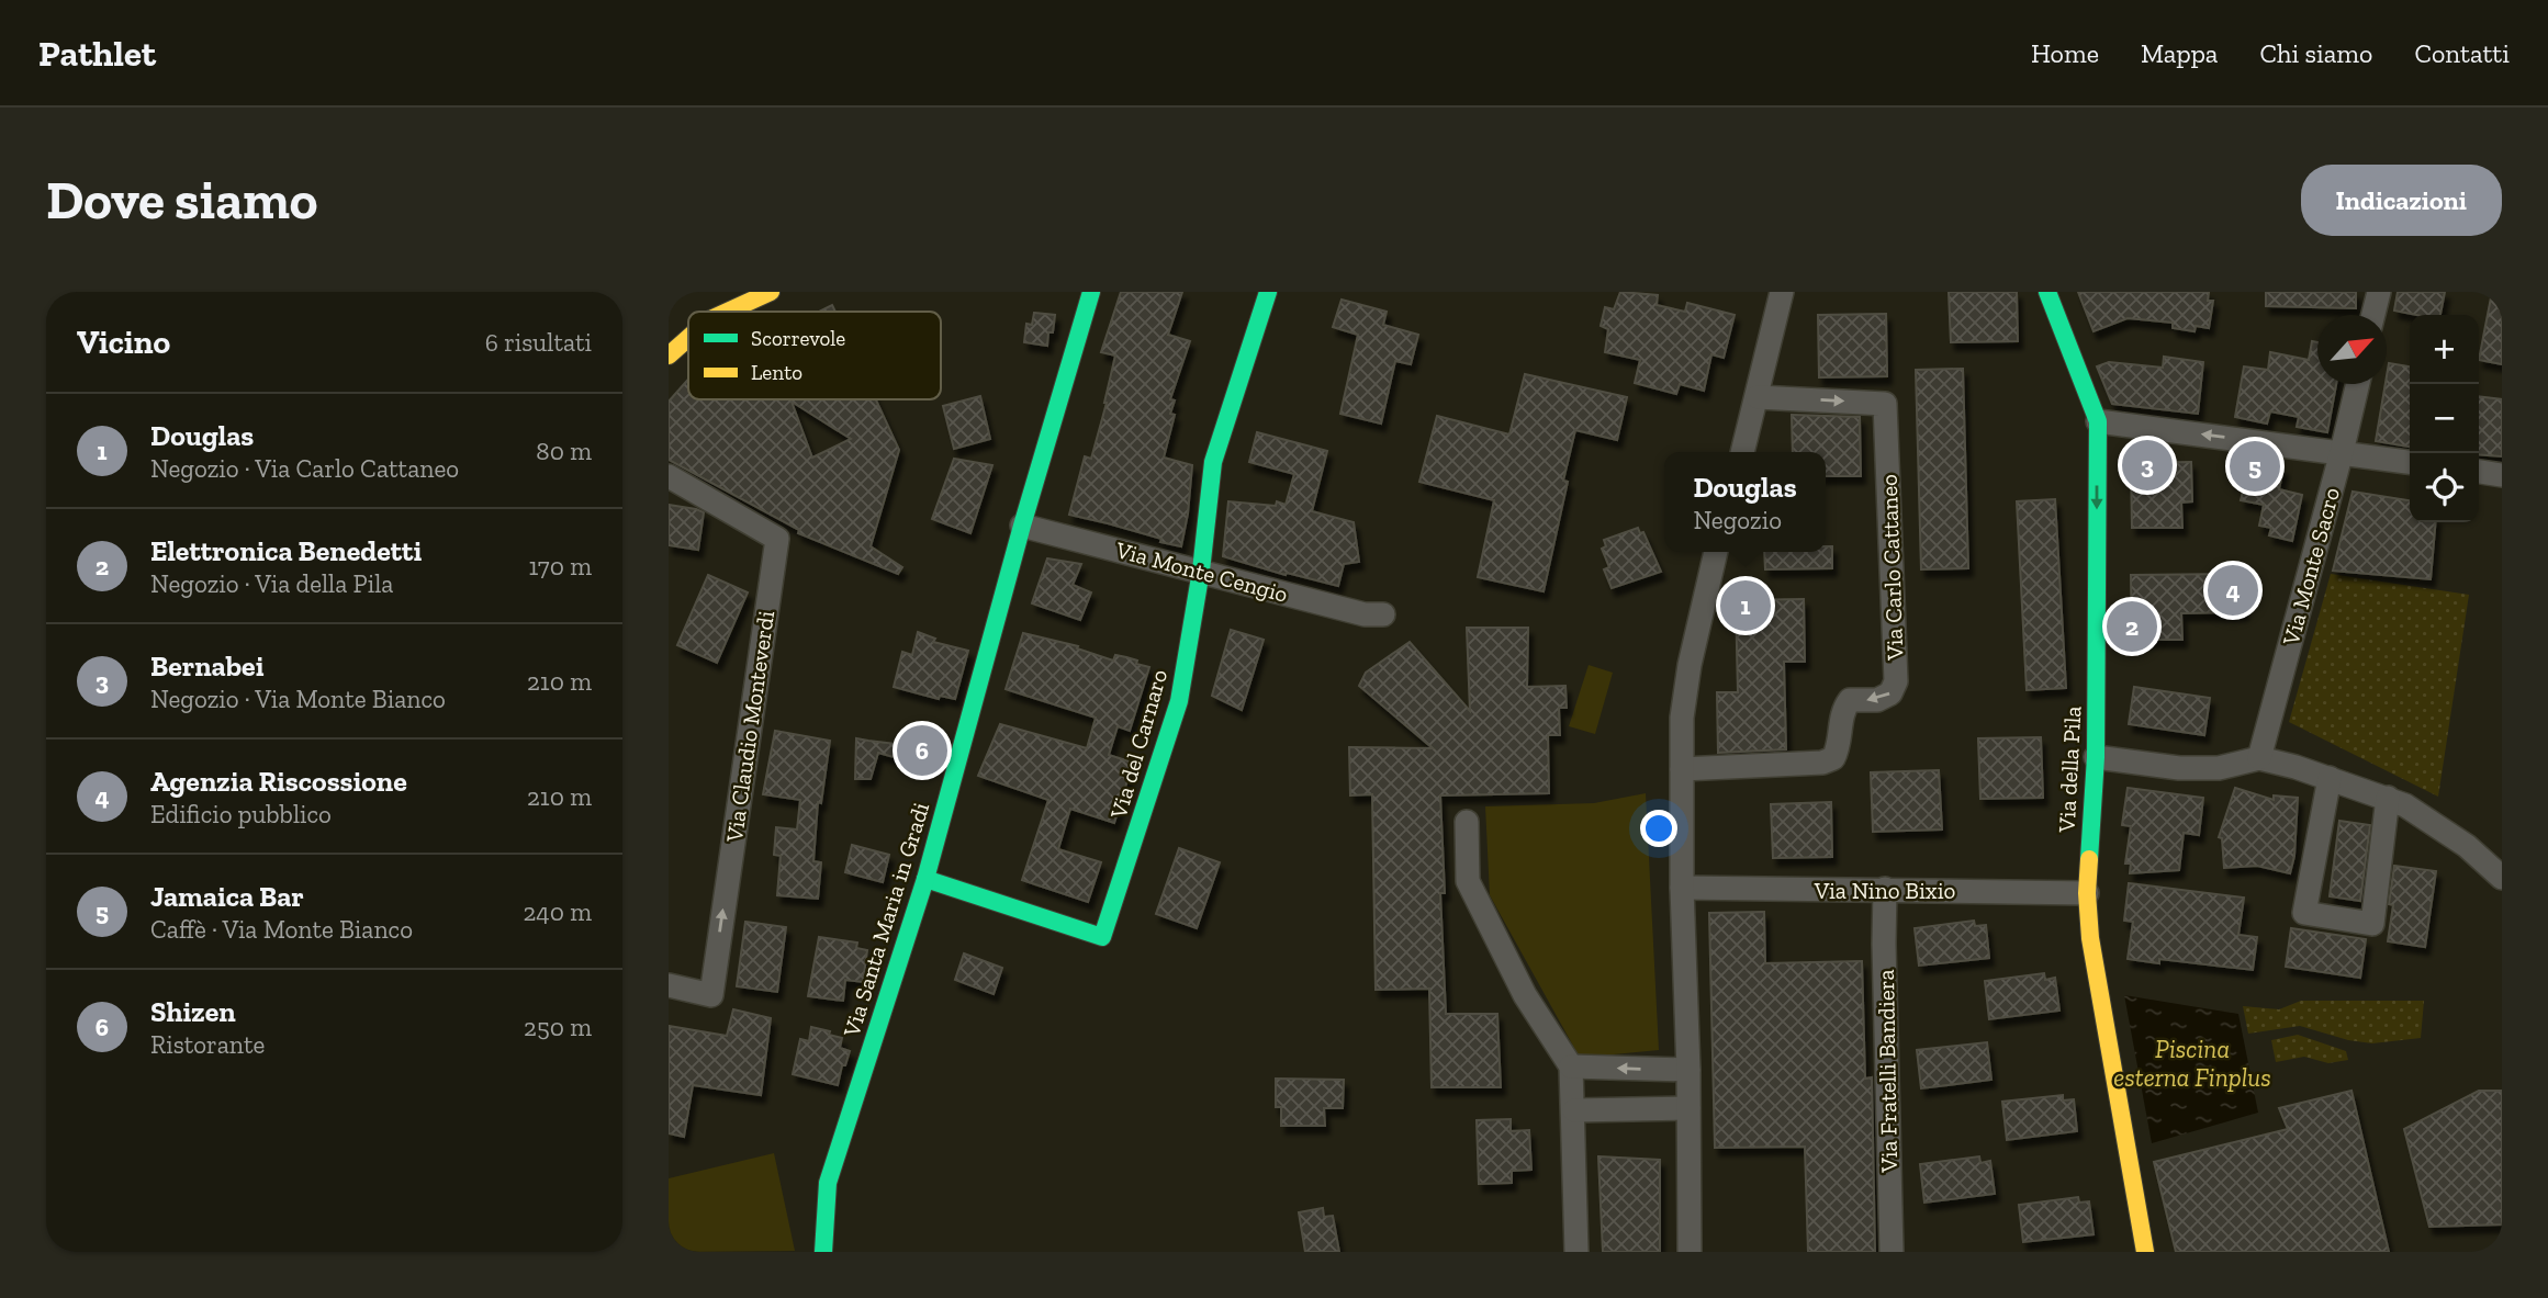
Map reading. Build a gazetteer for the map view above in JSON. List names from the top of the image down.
{
  "streets": {
    "street": [
      "Via Monte Sacro",
      "Via Carlo Cattaneo",
      "Via Monte Cengio",
      "Via Claudio Monteverdi",
      "Via del Carnaro",
      "Via della Pila",
      "Via Nino Bixio",
      "Via Santa Maria in Gradi",
      "Via Fratelli Bandiera"
    ]
  },
  "crossings": [
    ["Via Monte Cengio", "Via del Carnaro"],
    ["Via Monte Cengio", "Via Santa Maria in Gradi"],
    ["Via del Carnaro", "Via Santa Maria in Gradi"],
    ["Via della Pila", "Via Nino Bixio"],
    ["Via Nino Bixio", "Via Fratelli Bandiera"]
  ],
  "one_way": ["Via Claudio Monteverdi"],
  "water": ["Piscina esterna Finplus"],
  "legend": ["Scorrevole", "Lento"],
  "north": "top right",
  "page": {
    "header": "Pathlet",
    "nav": [
      "Home",
      "Mappa",
      "Chi siamo",
      "Contatti"
    ],
    "buttons": "Indicazioni",
    "title": "Dove siamo",
    "heading": ["Vicino", "6 risultati"],
    "map_buttons": ["+", "−"],
    "list": [
      {
        "mark": "1",
        "name": "Douglas",
        "note": "Negozio · Via Carlo Cattaneo",
        "value": "80 m"
      },
      {
        "mark": "2",
        "name": "Elettronica Benedetti",
        "note": "Negozio · Via della Pila",
        "value": "170 m"
      },
      {
        "mark": "3",
        "name": "Bernabei",
        "note": "Negozio · Via Monte Bianco",
        "value": "210 m"
      },
      {
        "mark": "4",
        "name": "Agenzia Riscossione",
        "note": "Edificio pubblico",
        "value": "210 m"
      },
      {
        "mark": "5",
        "name": "Jamaica Bar",
        "note": "Caffè · Via Monte Bianco",
        "value": "240 m"
      },
      {
        "mark": "6",
        "name": "Shizen",
        "note": "Ristorante",
        "value": "250 m"
      }
    ],
    "pins": [
      "3",
      "5",
      "4",
      "1",
      "2",
      "6"
    ],
    "popup": ["Douglas", "Negozio"]
  }
}
